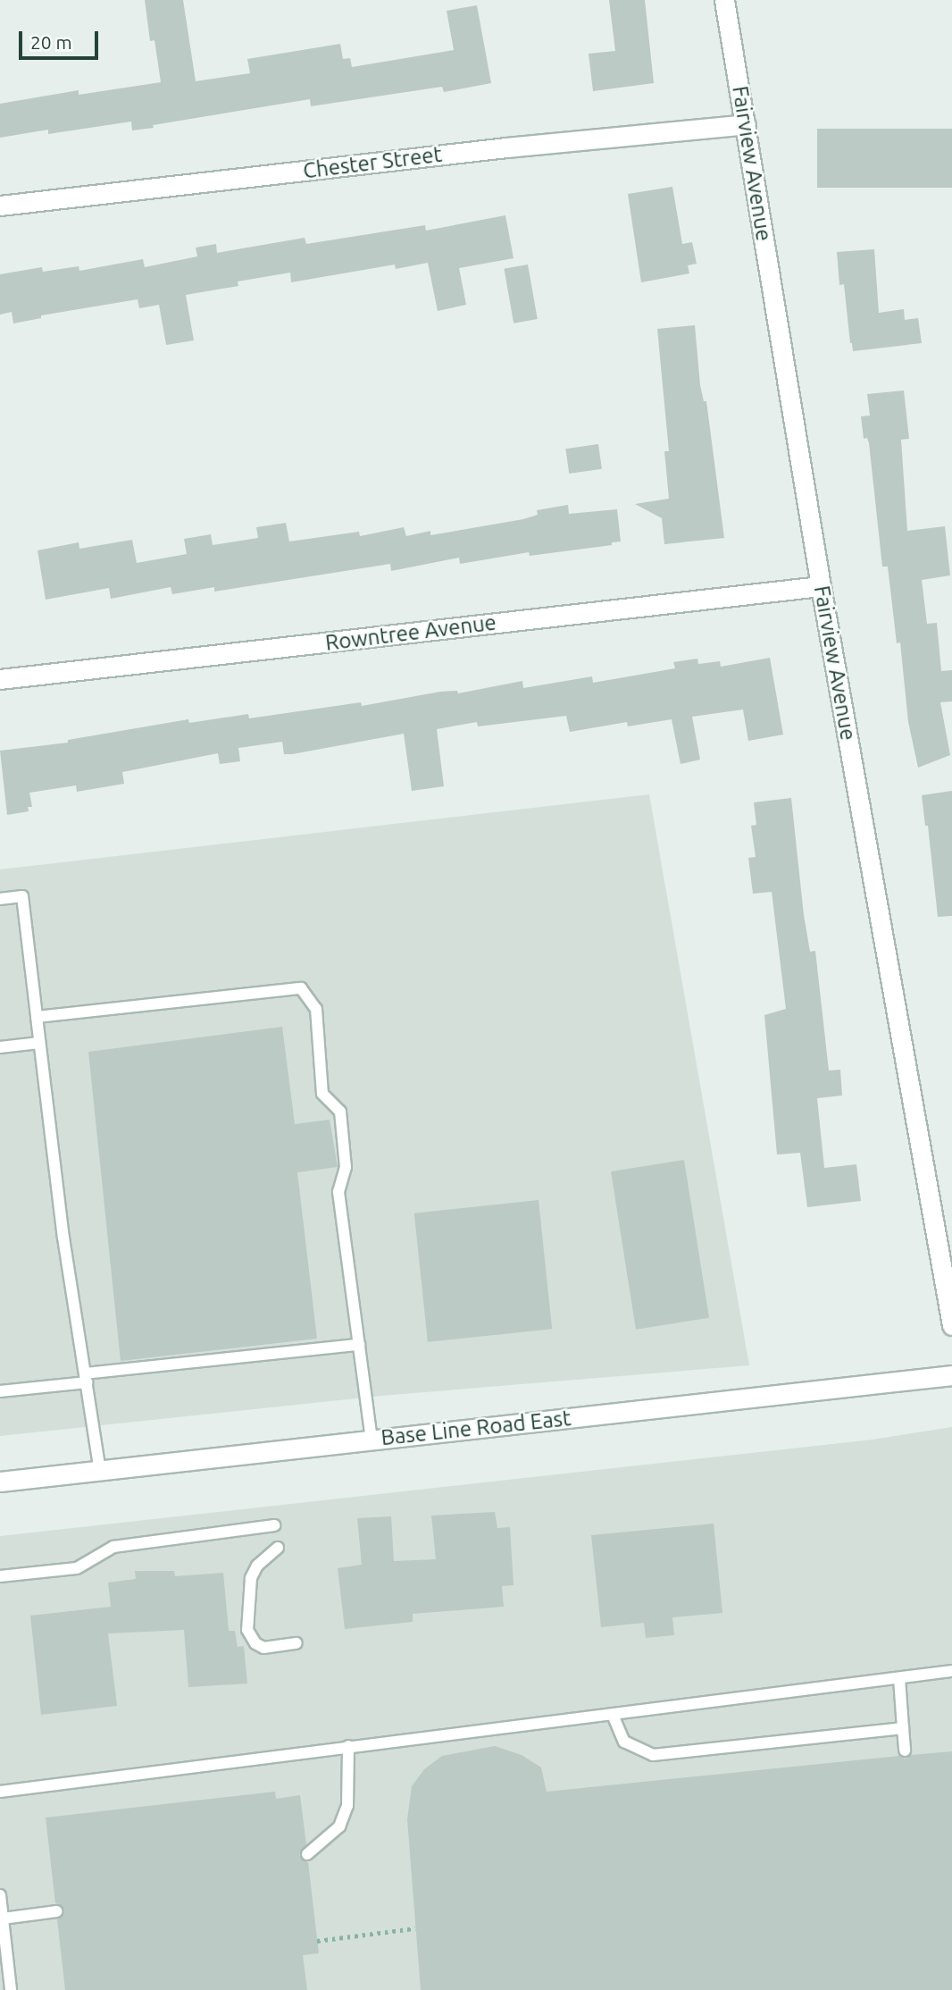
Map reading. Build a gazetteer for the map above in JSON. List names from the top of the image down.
{
  "streets": {
    "street": [
      "Chester Street",
      "Fairview Avenue",
      "Rowntree Avenue",
      "Base Line Road East"
    ]
  },
  "crossings": [
    ["Chester Street", "Fairview Avenue"],
    ["Fairview Avenue", "Rowntree Avenue"]
  ],
  "scale_bar": "20 m"
}
